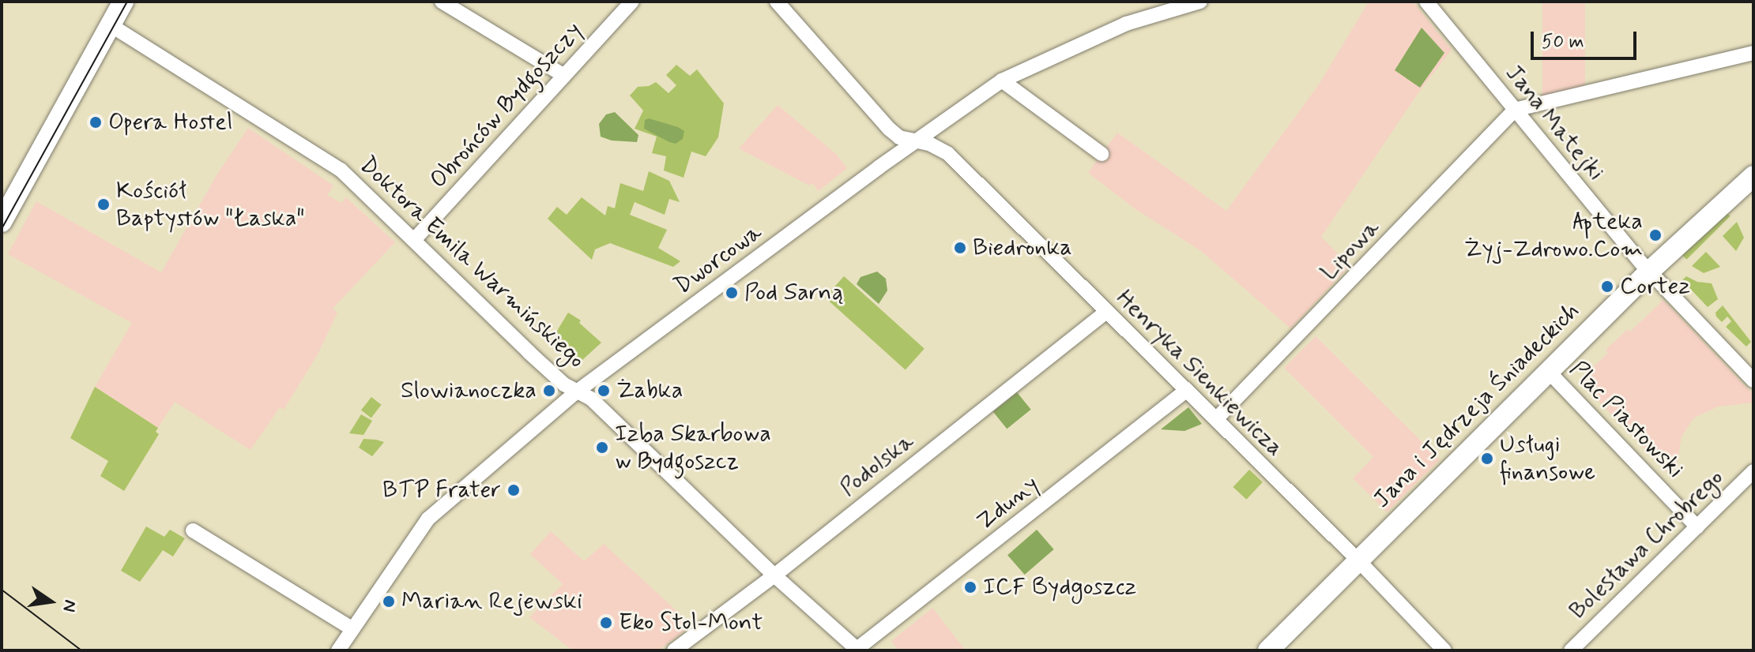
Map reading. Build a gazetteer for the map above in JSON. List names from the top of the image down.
{
  "streets": {
    "street": [
      "Obrońców Bydgoszczy",
      "Jana Matejki",
      "Lipowa",
      "Dworcowa",
      "Doktora Emila Warmińskiego",
      "Henryka Sienkiewicza",
      "Jana i Jędrzeja Śniadeckich",
      "Plac Piastowski",
      "Podolska",
      "Zduny",
      "Bolesława Chrobrego"
    ]
  },
  "crossings": [
    ["Obrońców Bydgoszczy", "Doktora Emila Warmińskiego"],
    ["Jana Matejki", "Lipowa"],
    ["Jana Matejki", "Jana i Jędrzeja Śniadeckich"],
    ["Lipowa", "Henryka Sienkiewicza"],
    ["Dworcowa", "Doktora Emila Warmińskiego"],
    ["Dworcowa", "Henryka Sienkiewicza"],
    ["Doktora Emila Warmińskiego", "Podolska"],
    ["Doktora Emila Warmińskiego", "Zduny"],
    ["Henryka Sienkiewicza", "Jana i Jędrzeja Śniadeckich"],
    ["Henryka Sienkiewicza", "Podolska"],
    ["Henryka Sienkiewicza", "Zduny"],
    ["Jana i Jędrzeja Śniadeckich", "Plac Piastowski"],
    ["Plac Piastowski", "Bolesława Chrobrego"]
  ],
  "places": [
    "Opera Hostel",
    "Kościół Baptystów \"Łaska\"",
    "Apteka Żyj-Zdrowo.Com",
    "Biedronka",
    "Cortez",
    "Pod Sarną",
    "Slowianoczka",
    "Żabka",
    "Izba Skarbowa w Bydgoszcz",
    "Usługi finansowe",
    "BTP Frater",
    "ICF Bydgoszcz",
    "Marian Rejewski",
    "Eko Stol-Mont"
  ],
  "scale_bar": "50 m",
  "north": "right"
}
